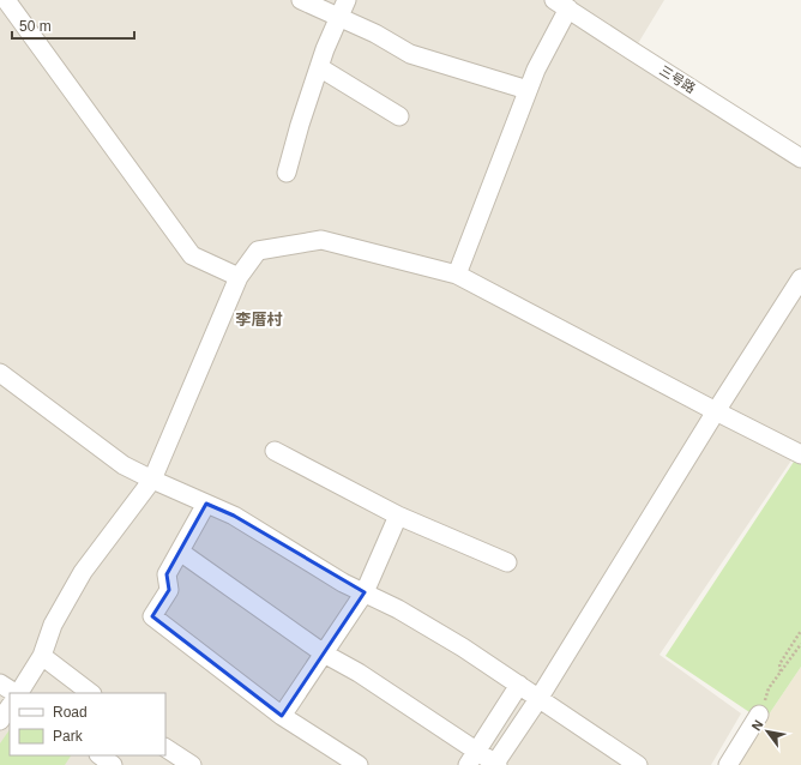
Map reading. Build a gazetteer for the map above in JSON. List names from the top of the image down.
{
  "streets": {
    "street": ["三号路"]
  },
  "districts": ["李厝村"],
  "legend": ["Road", "Park"],
  "scale_bar": "50 m",
  "north": "top left"
}
